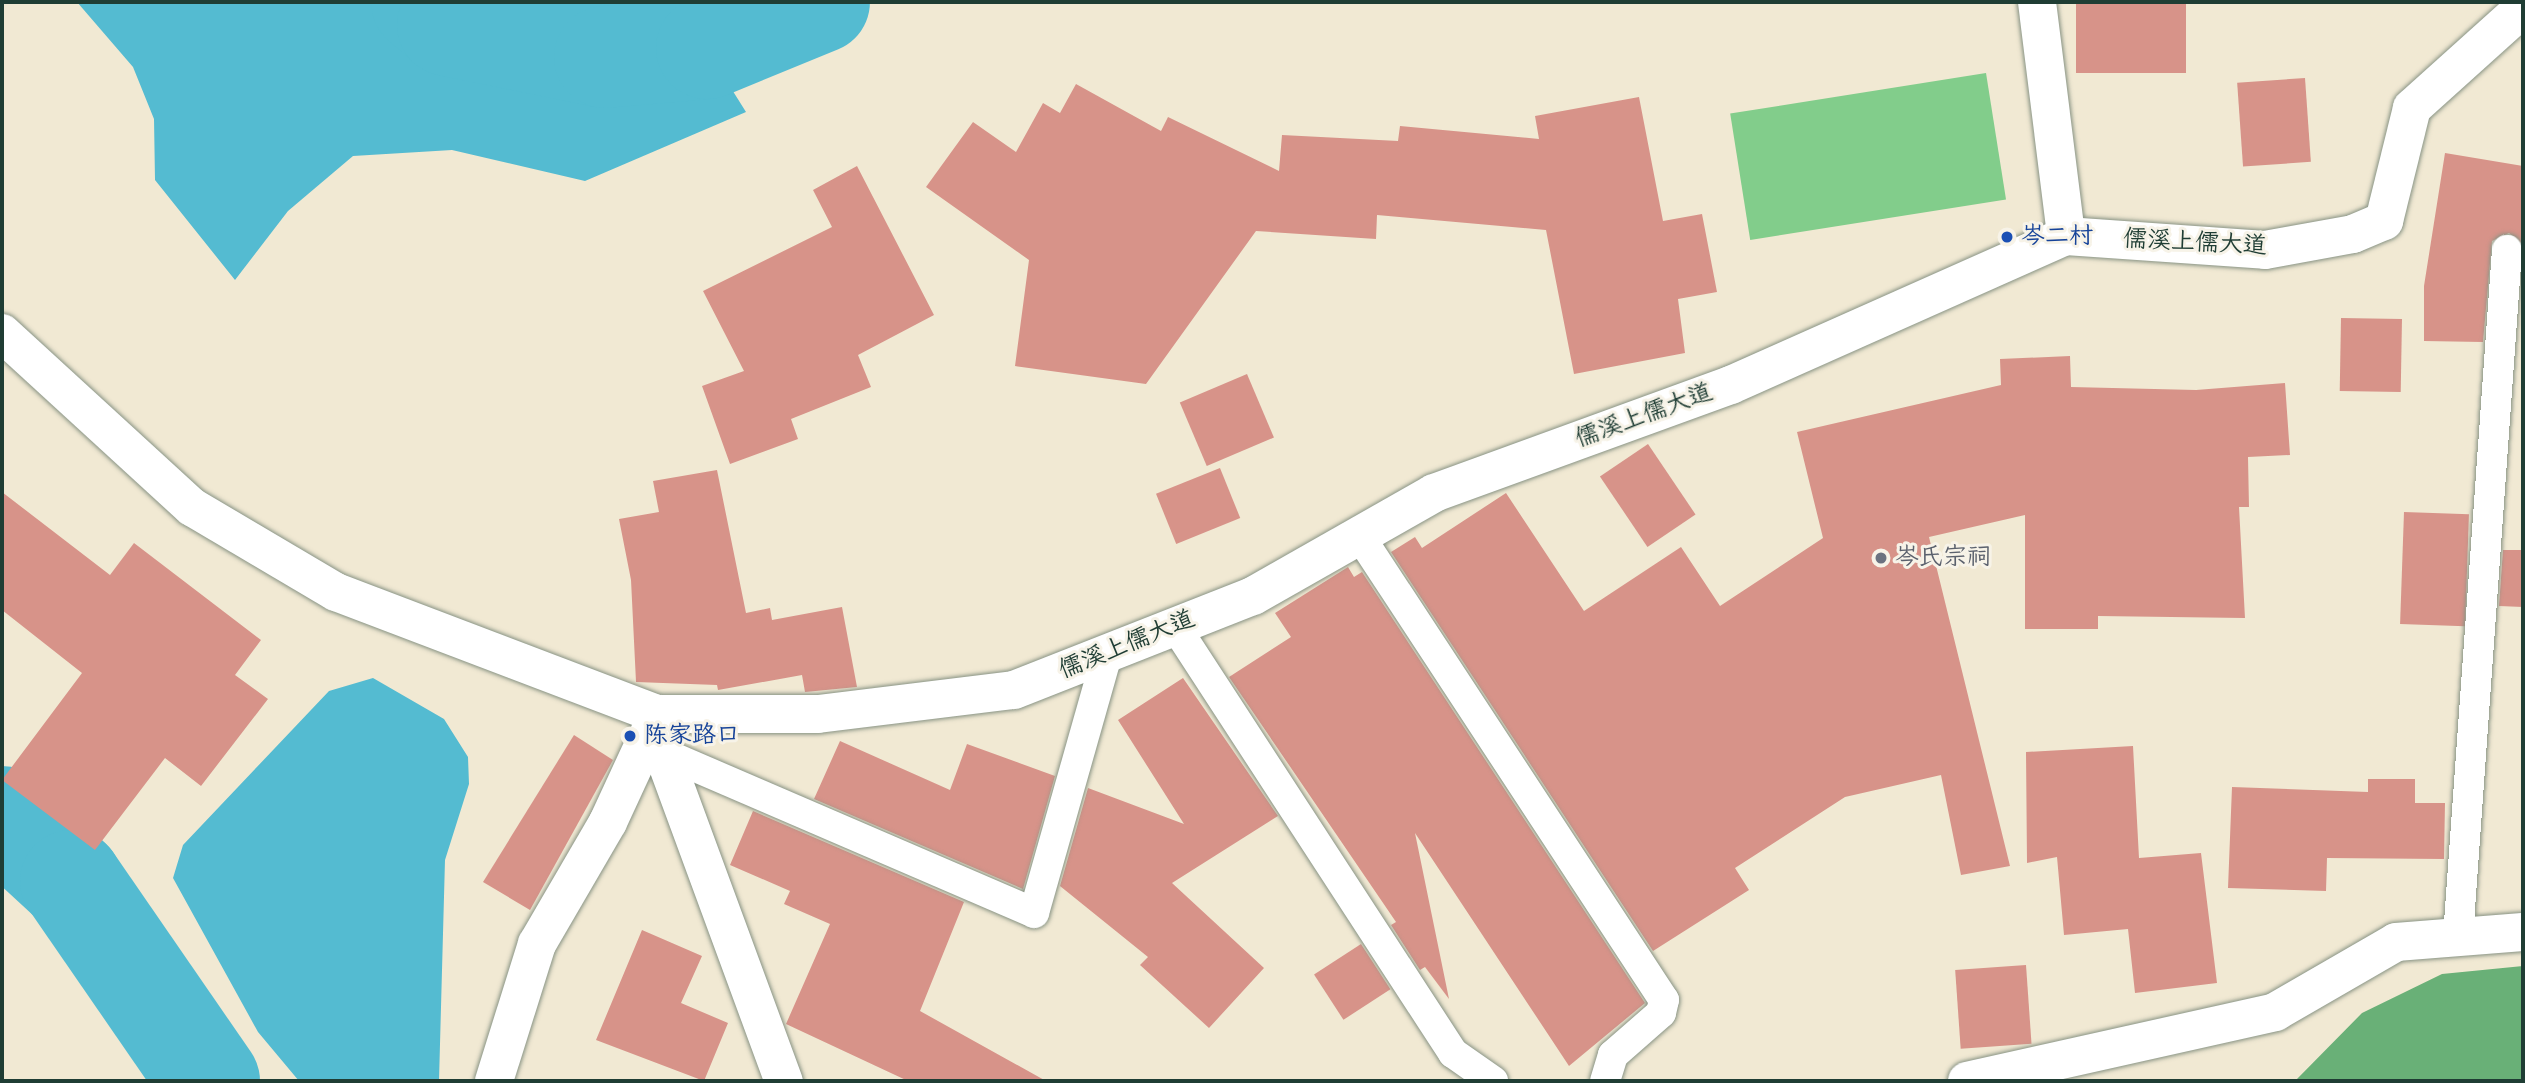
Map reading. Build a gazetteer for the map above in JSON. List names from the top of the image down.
{
  "streets": {
    "street": ["儒溪上儒大道"]
  },
  "places": ["岑二村", "岑氏宗祠", "陈家路口"]
}
